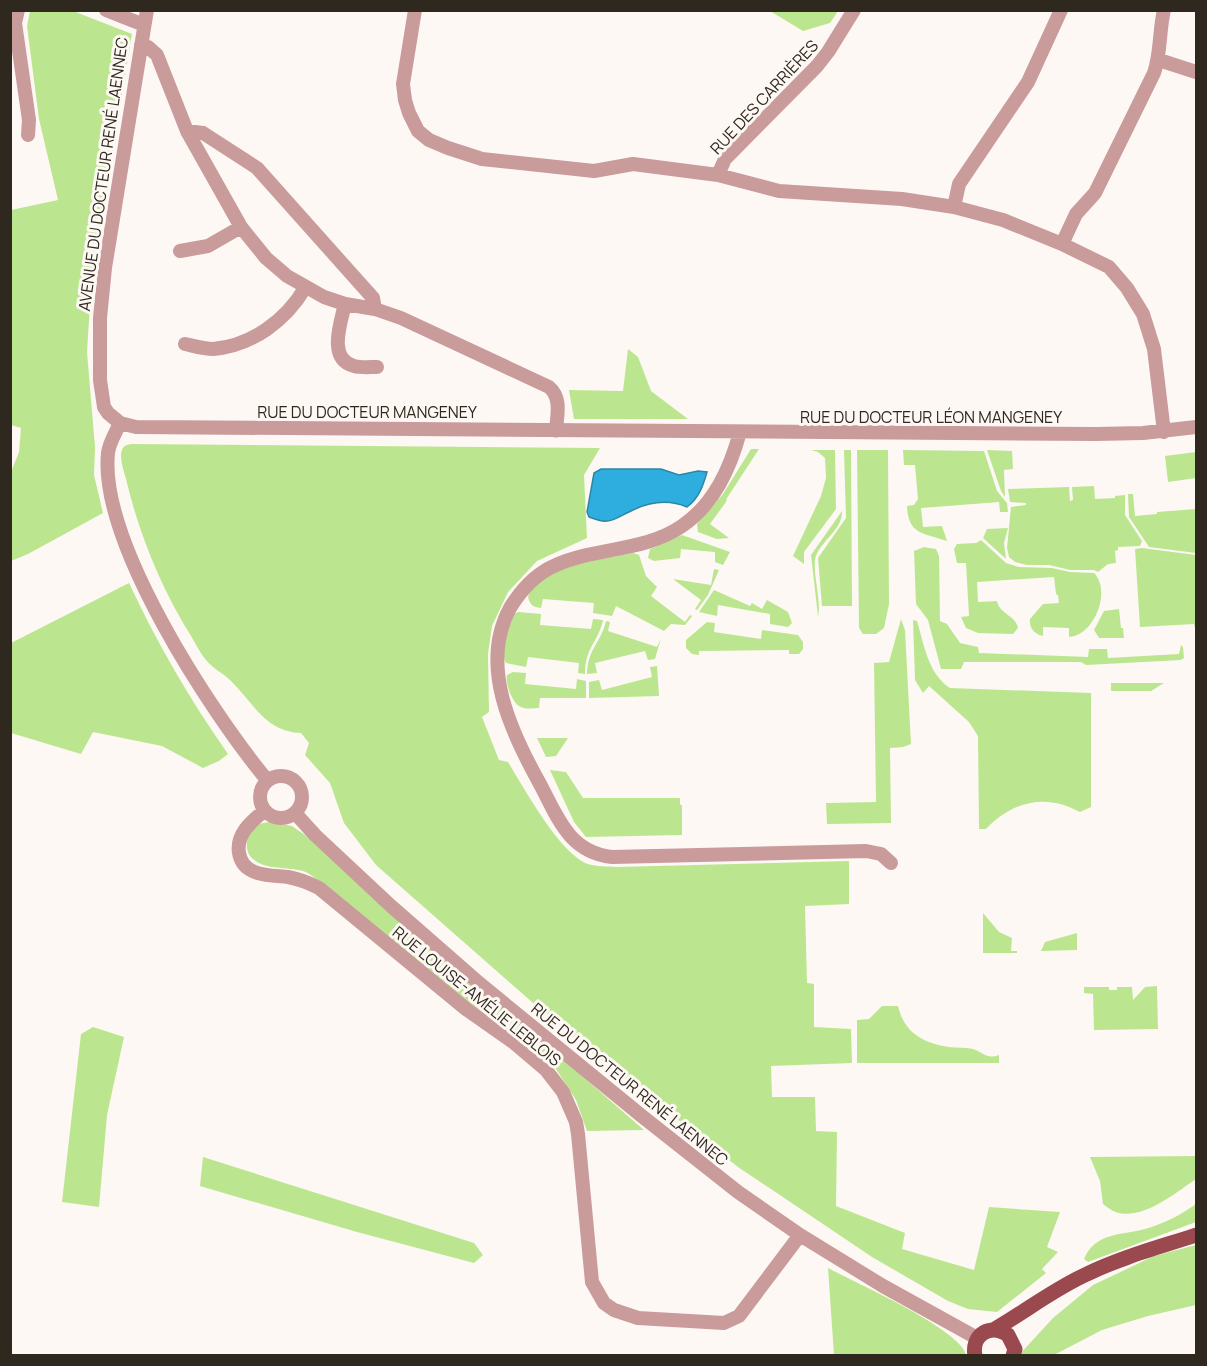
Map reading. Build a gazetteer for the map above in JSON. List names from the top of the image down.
{
  "streets": {
    "street": [
      "RUE DES CARRIÈRES",
      "AVENUE DU DOCTEUR RENÉ LAENNEC",
      "RUE DU DOCTEUR MANGENEY",
      "RUE DU DOCTEUR LÉON MANGENEY",
      "RUE LOUISE-AMÉLIE LEBLOIS",
      "RUE DU DOCTEUR RENÉ LAENNEC"
    ]
  },
  "crossings": [
    ["AVENUE DU DOCTEUR RENÉ LAENNEC", "RUE DU DOCTEUR MANGENEY"],
    ["RUE DU DOCTEUR MANGENEY", "RUE DU DOCTEUR LÉON MANGENEY"],
    ["RUE LOUISE-AMÉLIE LEBLOIS", "RUE DU DOCTEUR RENÉ LAENNEC"]
  ]
}
